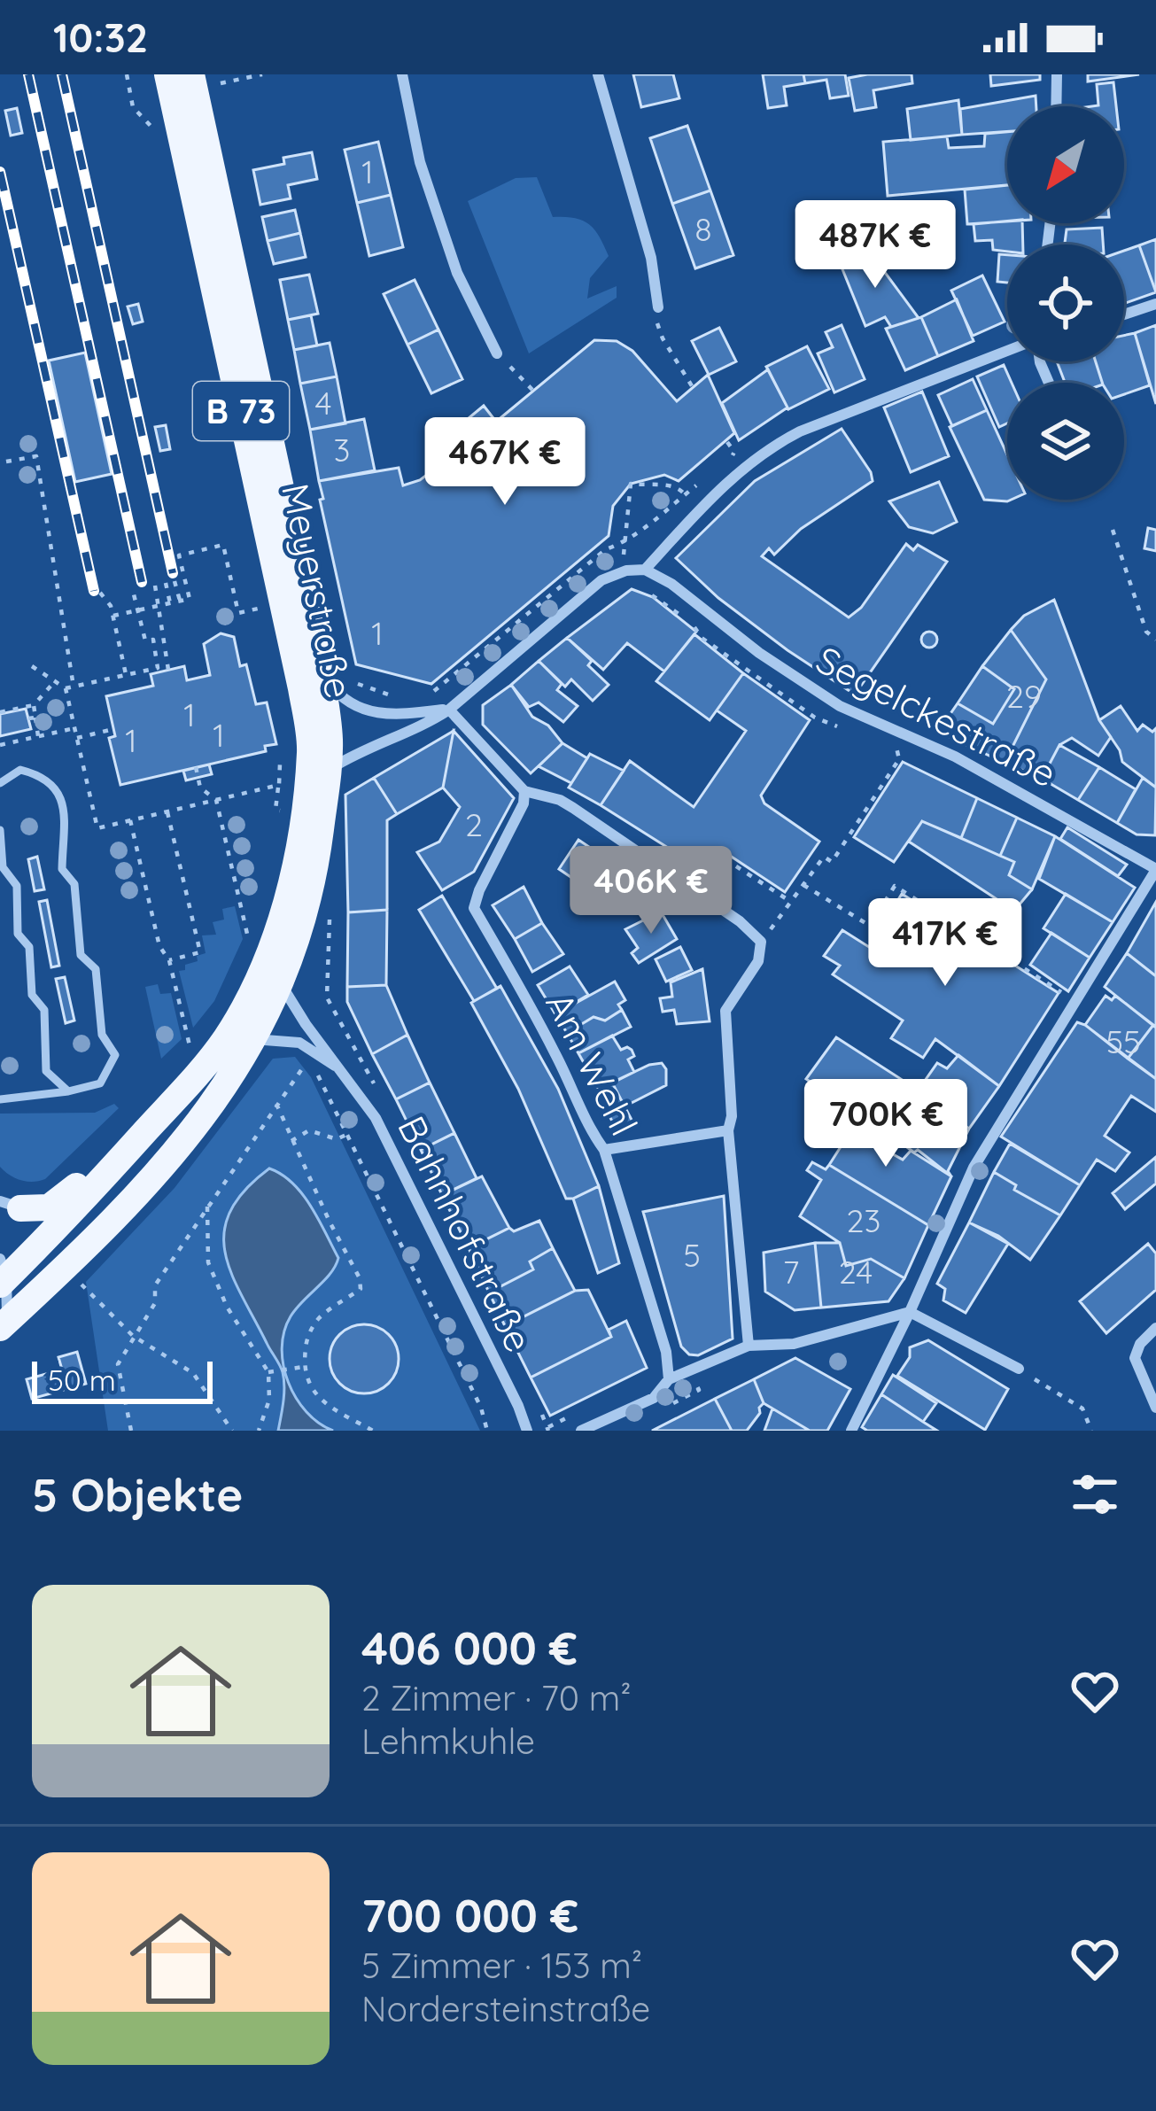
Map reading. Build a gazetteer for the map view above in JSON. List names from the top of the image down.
{
  "streets": {
    "main road": ["B 73", "Meyerstraße"],
    "street": ["Segelckestraße", "Am Wehl", "Bahnhofstraße"]
  },
  "crossings": [
    ["B 73", "Meyerstraße"],
    ["B 73", "Bahnhofstraße"]
  ],
  "house_numbers": [
    "1",
    "8",
    "4",
    "3",
    "1",
    "29",
    "1",
    "1",
    "1",
    "2",
    "55",
    "23",
    "5",
    "7",
    "24"
  ],
  "scale_bar": "50 m",
  "north": "bottom left",
  "page": {
    "status": "10:32",
    "price": [
      "487K €",
      "467K €",
      "406K €",
      "417K €",
      "700K €"
    ],
    "scale": "50 m",
    "heading": "5 Objekte",
    "list": [
      {
        "name": "406 000 €",
        "note": "2 Zimmer · 70 m² · Lehmkuhle"
      },
      {
        "name": "700 000 €",
        "note": "5 Zimmer · 153 m² · Nordersteinstraße"
      }
    ]
  }
}
